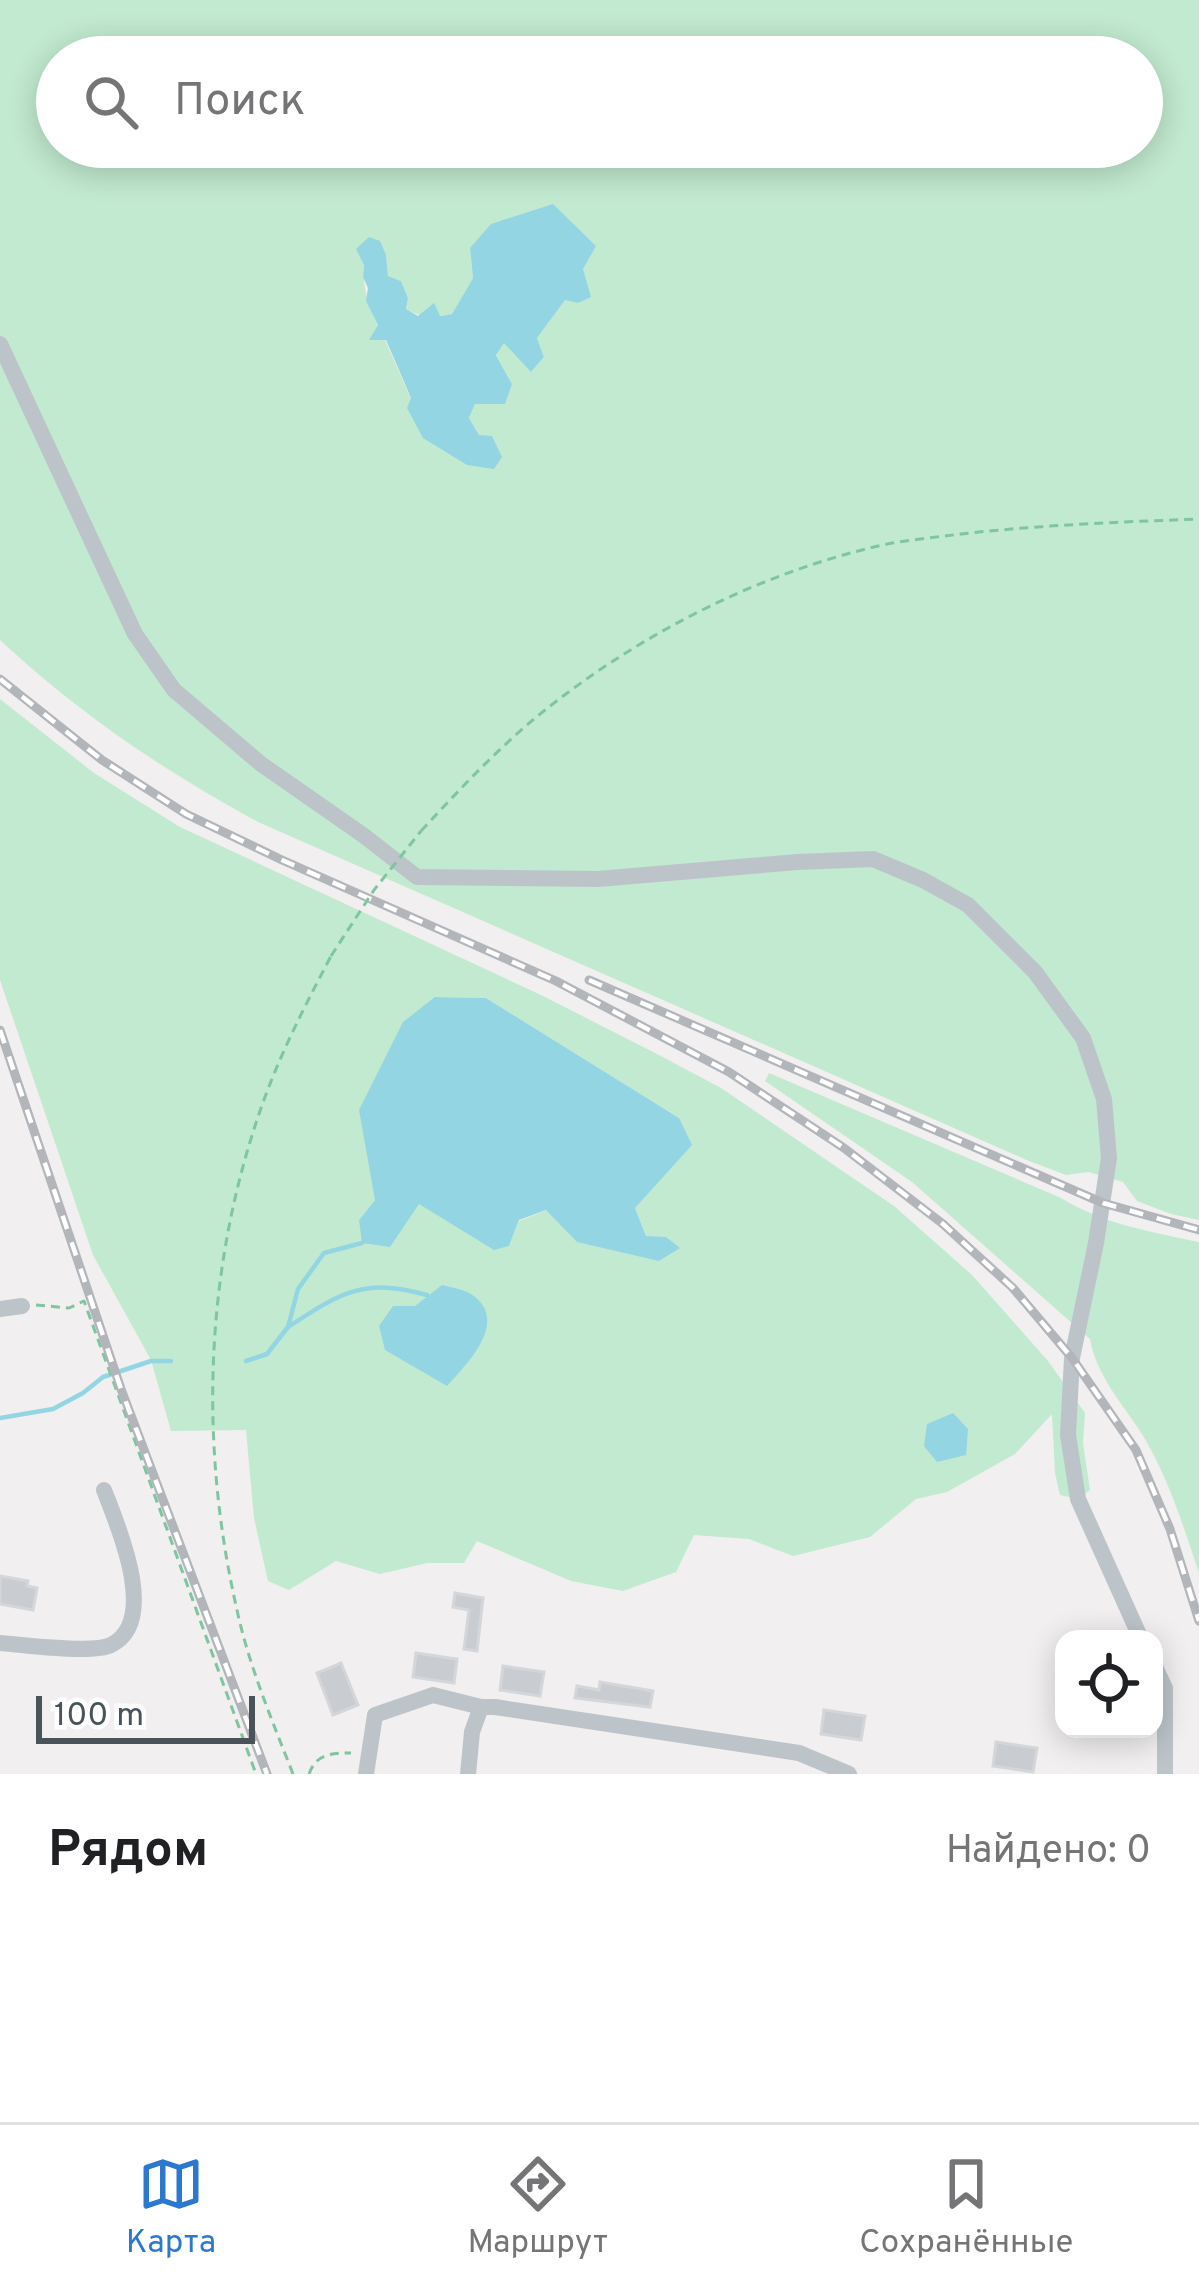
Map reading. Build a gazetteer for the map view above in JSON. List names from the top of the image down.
{
  "scale_bar": "100 m",
  "page": {
    "search": "Поиск",
    "scale": "100 m",
    "heading": ["Рядом", "Найдено: 0"],
    "nav": ["Карта", "Маршрут", "Сохранённые"]
  }
}
